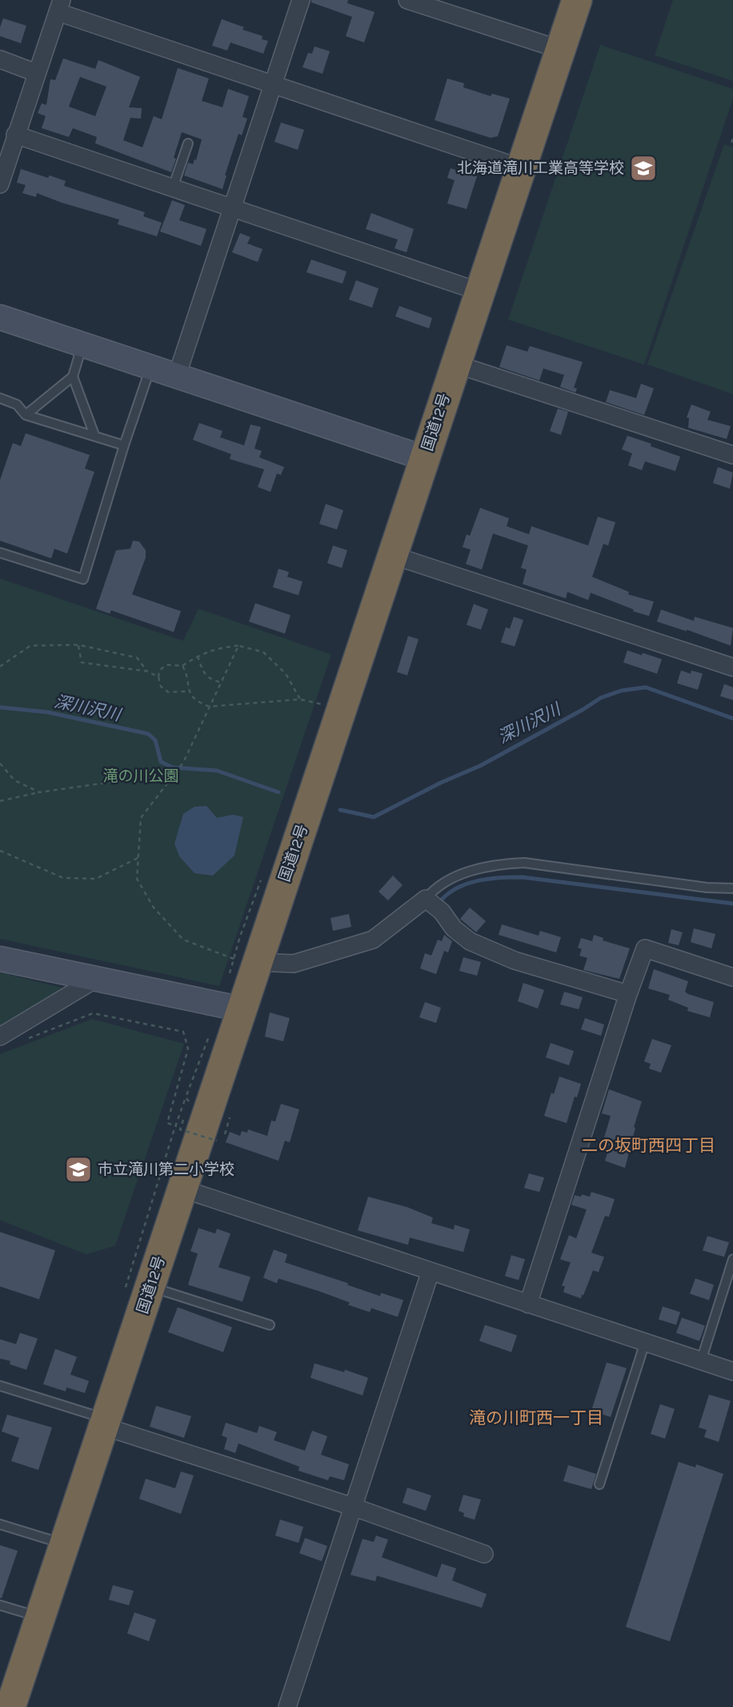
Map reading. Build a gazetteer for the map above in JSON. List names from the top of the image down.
{
  "streets": {
    "highway": ["国道12号"]
  },
  "districts": ["二の坂町西四丁目", "滝の川町西一丁目"],
  "water": ["深川沢川"],
  "parks": ["滝の川公園"],
  "places": {
    "school or university": ["北海道滝川工業高等学校", "市立滝川第二小学校"]
  }
}
